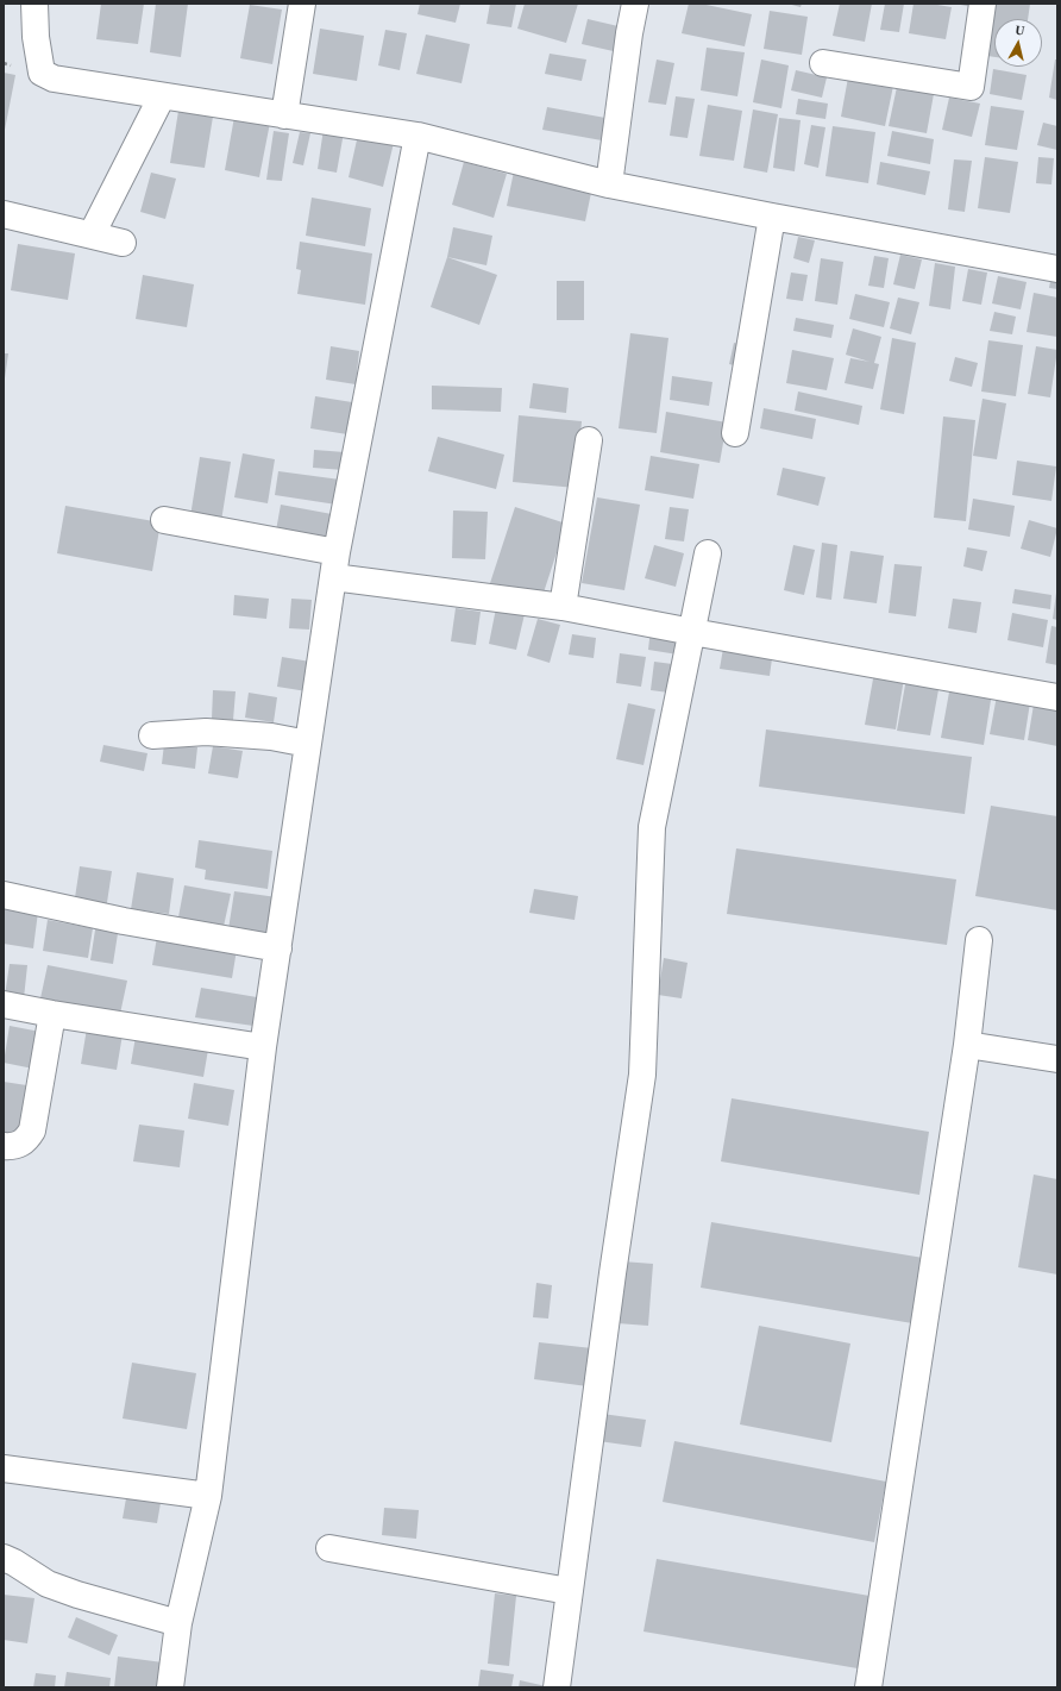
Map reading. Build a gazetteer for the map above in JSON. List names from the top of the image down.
{
  "north": "top"
}
